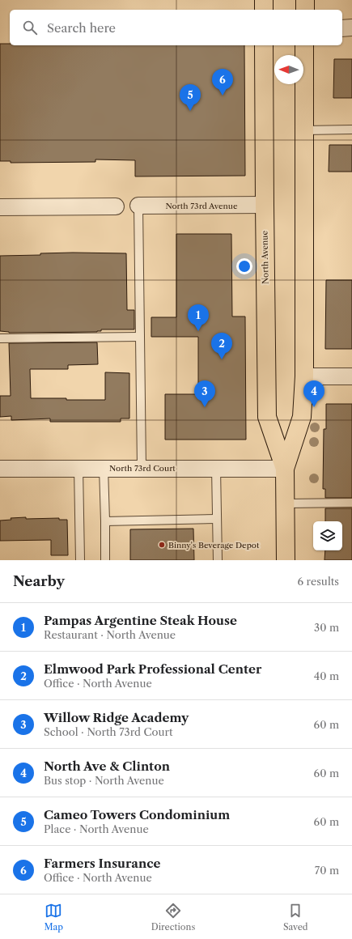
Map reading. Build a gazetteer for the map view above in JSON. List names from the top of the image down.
{
  "streets": {
    "main road": ["North Avenue"],
    "street": ["North 73rd Avenue", "North 73rd Court"]
  },
  "crossings": [
    ["North 73rd Avenue", "North Avenue"],
    ["North Avenue", "North 73rd Court"]
  ],
  "places": ["Binny's Beverage Depot"],
  "north": "left",
  "page": {
    "search": "Search here",
    "pins": [
      "6",
      "5",
      "1",
      "2",
      "3",
      "4"
    ],
    "heading": ["Nearby", "6 results"],
    "list": [
      {
        "mark": "1",
        "name": "Pampas Argentine Steak House",
        "note": "Restaurant · North Avenue",
        "value": "30 m"
      },
      {
        "mark": "2",
        "name": "Elmwood Park Professional Center",
        "note": "Office · North Avenue",
        "value": "40 m"
      },
      {
        "mark": "3",
        "name": "Willow Ridge Academy",
        "note": "School · North 73rd Court",
        "value": "60 m"
      },
      {
        "mark": "4",
        "name": "North Ave & Clinton",
        "note": "Bus stop · North Avenue",
        "value": "60 m"
      },
      {
        "mark": "5",
        "name": "Cameo Towers Condominium",
        "note": "Place · North Avenue",
        "value": "60 m"
      },
      {
        "mark": "6",
        "name": "Farmers Insurance",
        "note": "Office · North Avenue",
        "value": "70 m"
      }
    ],
    "nav": ["Map", "Directions", "Saved"]
  }
}
